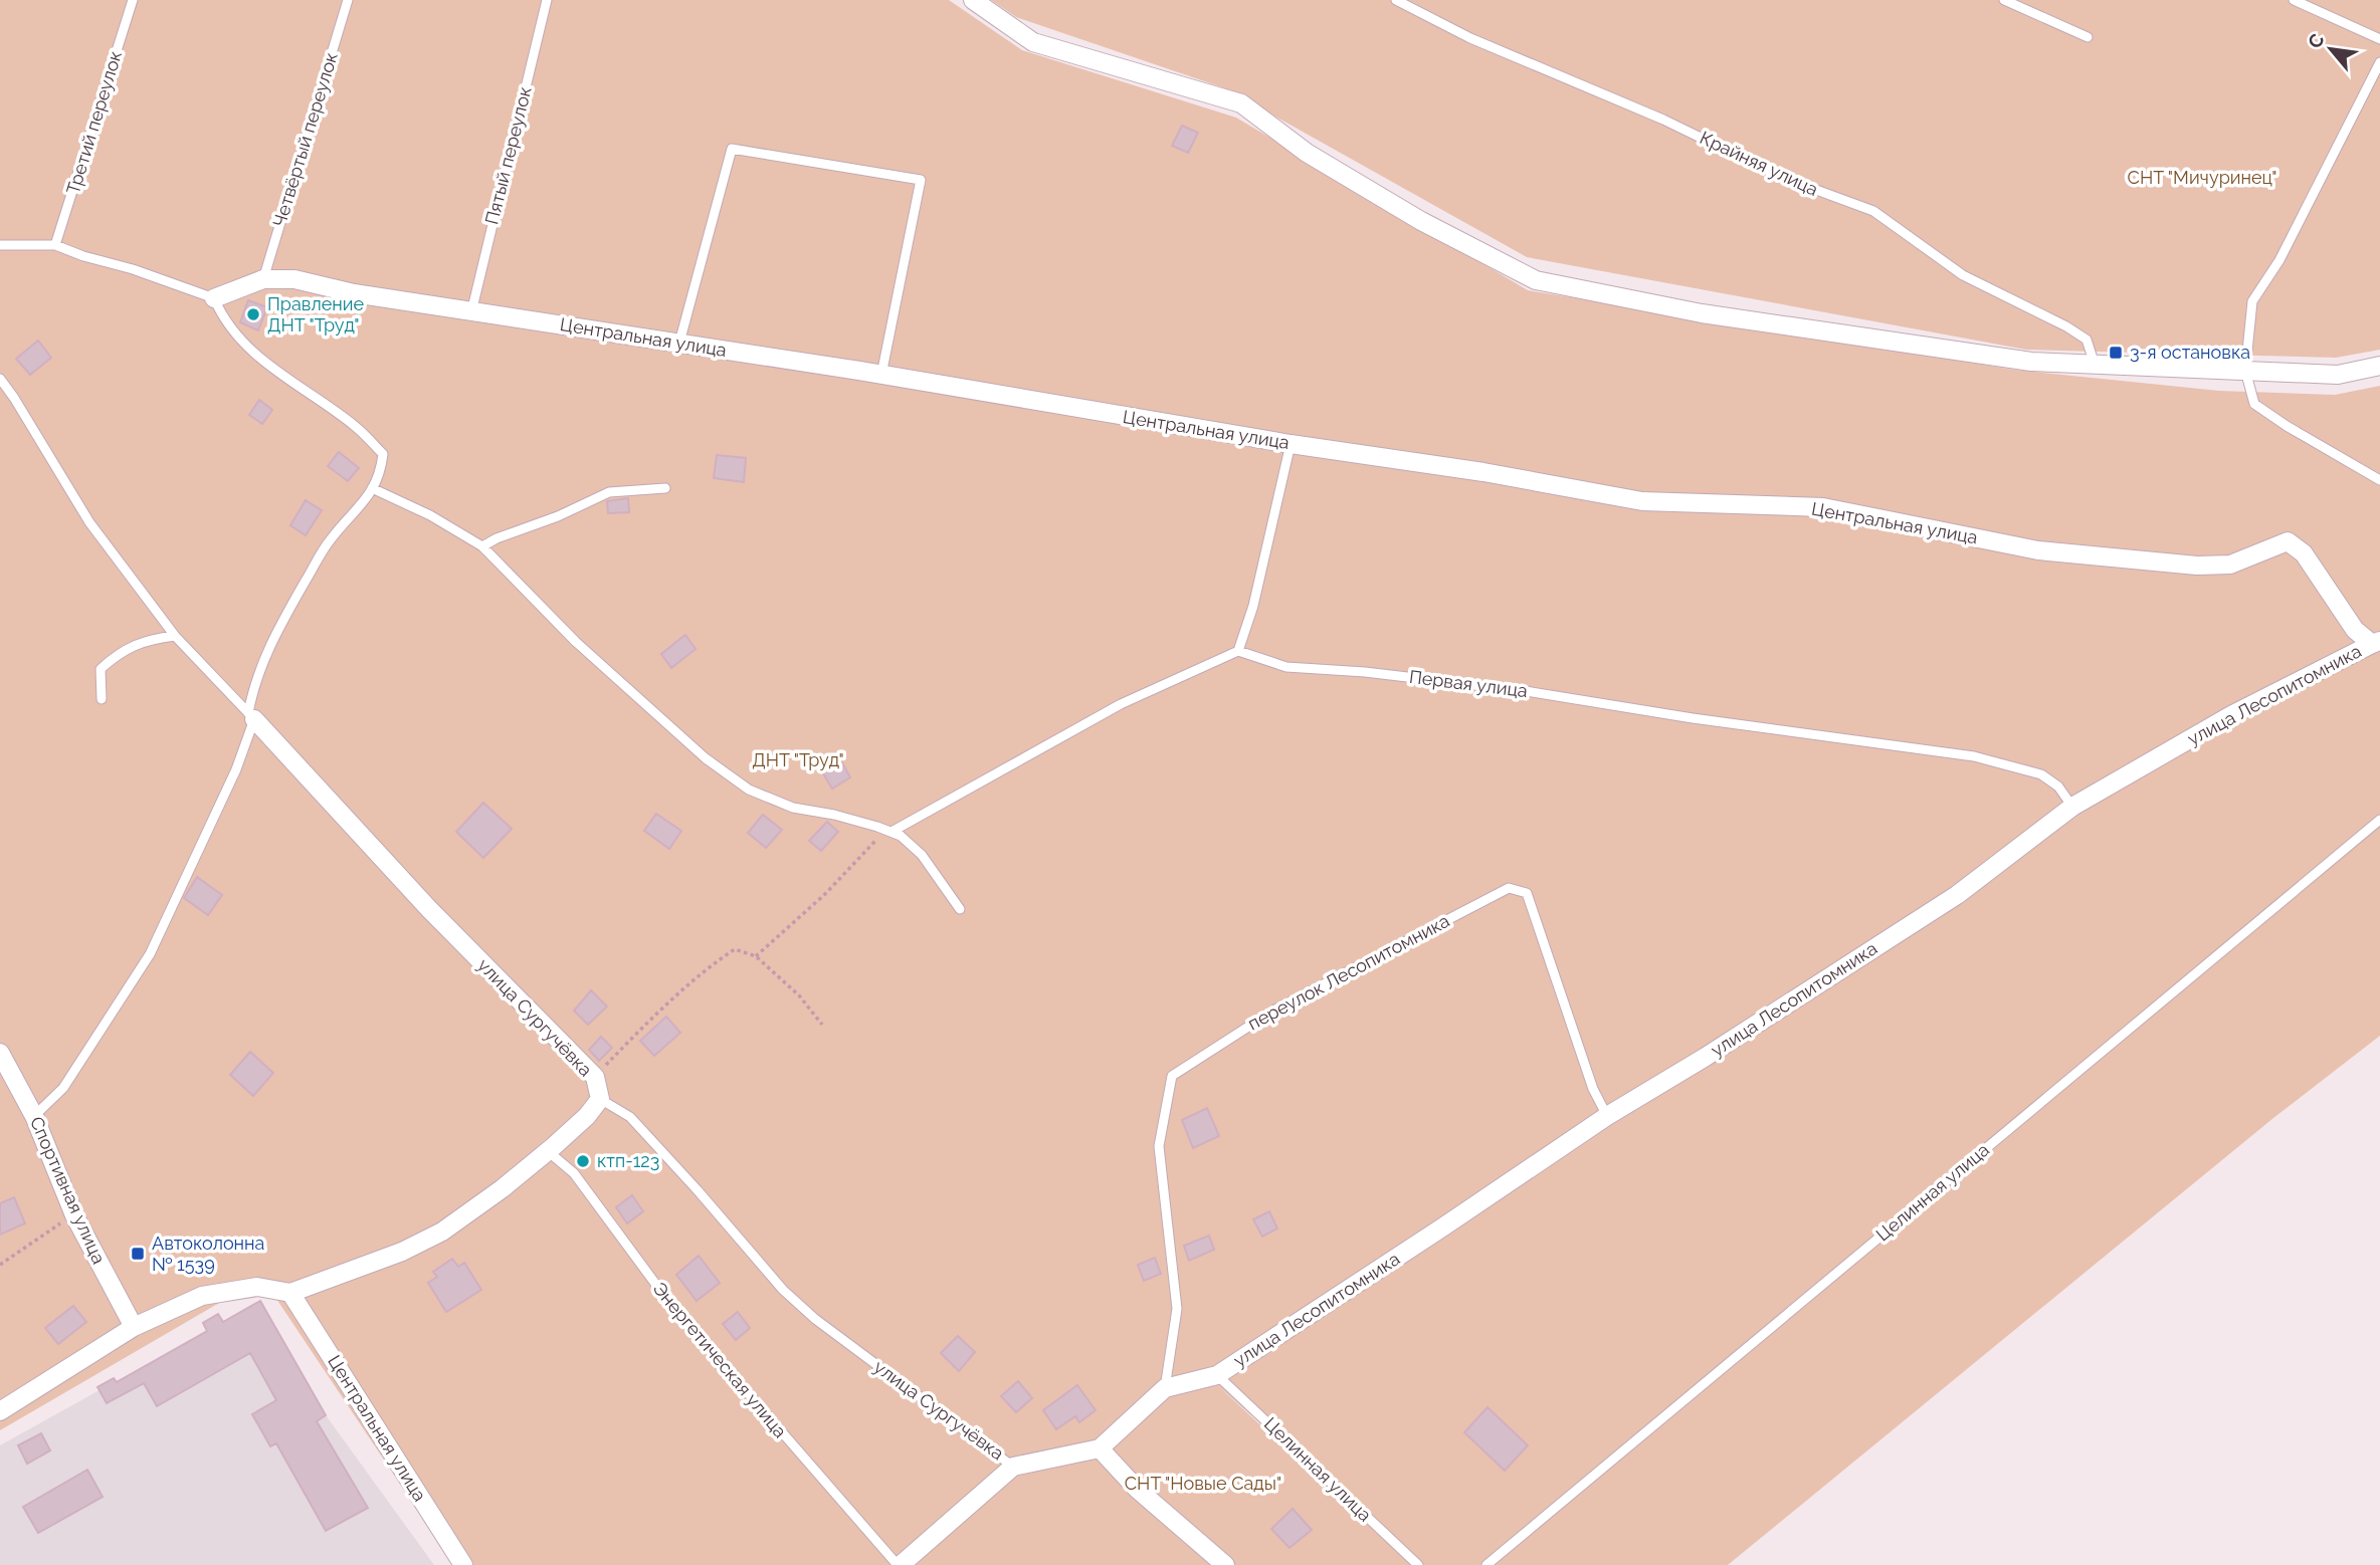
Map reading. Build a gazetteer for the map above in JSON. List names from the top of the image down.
{
  "streets": {
    "street": [
      "Центральная улица",
      "улица Лесопитомника",
      "улица Сургучёвка",
      "Спортивная улица"
    ],
    "lane": [
      "Третий переулок",
      "Четвёртый переулок",
      "Пятый переулок",
      "Крайняя улица",
      "Первая улица",
      "переулок Лесопитомника",
      "Целинная улица",
      "Энергетическая улица"
    ]
  },
  "crossings": [
    ["Четвёртый переулок", "Центральная улица"],
    ["Пятый переулок", "Центральная улица"],
    ["Центральная улица", "улица Лесопитомника"],
    ["Первая улица", "улица Лесопитомника"],
    ["улица Лесопитомника", "переулок Лесопитомника"],
    ["улица Лесопитомника", "Целинная улица"],
    ["улица Сургучёвка", "Энергетическая улица"]
  ],
  "parks": ["СНТ \"Мичуринец\"", "ДНТ \"Труд\"", "СНТ \"Новые Сады\""],
  "places": {
    "other": ["Правление ДНТ \"Труд\"", "ктп-123"],
    "transit": ["3-я остановка", "Автоколонна № 1539"]
  },
  "north": "top left"
}
